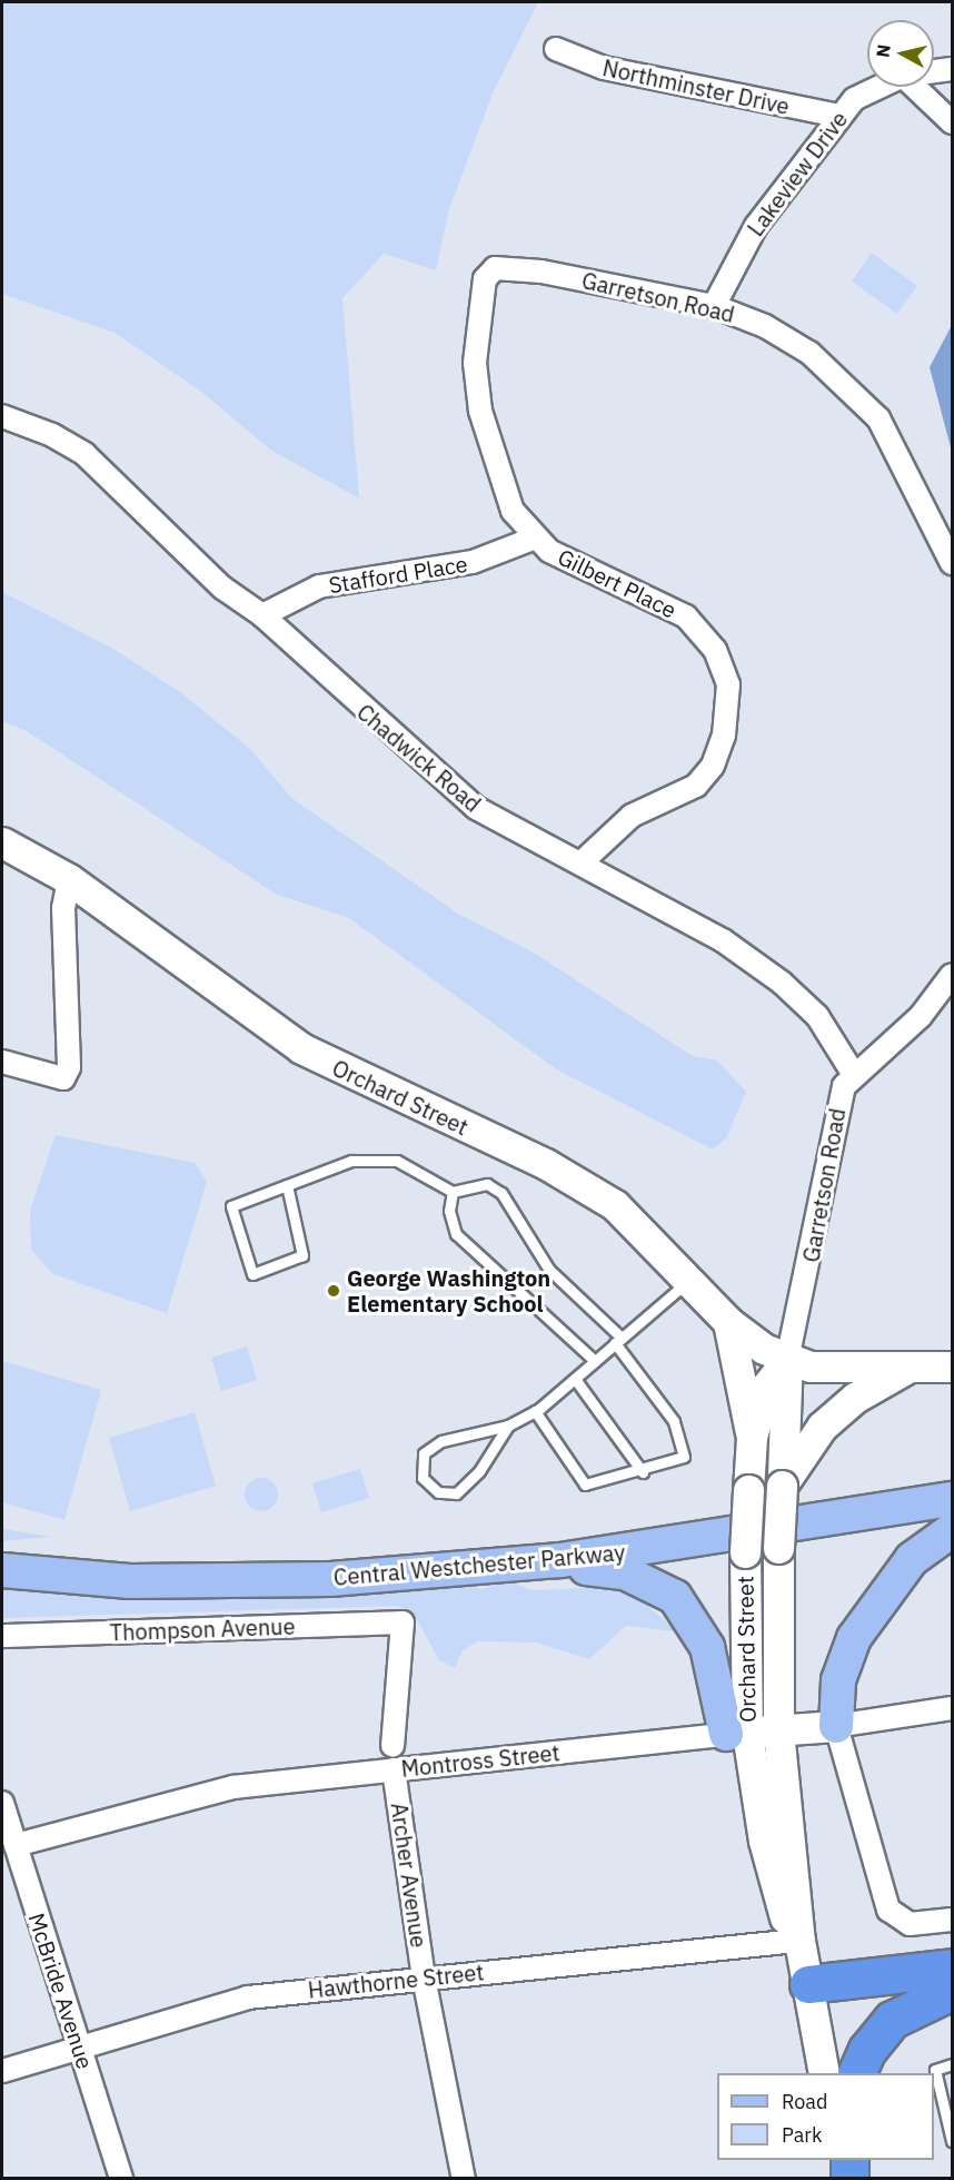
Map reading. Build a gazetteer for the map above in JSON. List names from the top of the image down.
{
  "streets": {
    "main road": ["Central Westchester Parkway"],
    "street": [
      "Northminster Drive",
      "Lakeview Drive",
      "Garretson Road",
      "Stafford Place",
      "Gilbert Place",
      "Chadwick Road",
      "Orchard Street",
      "Thompson Avenue",
      "Montross Street",
      "Archer Avenue",
      "Hawthorne Street",
      "McBride Avenue"
    ]
  },
  "crossings": [
    ["Northminster Drive", "Lakeview Drive"],
    ["Lakeview Drive", "Garretson Road"],
    ["Garretson Road", "Gilbert Place"],
    ["Garretson Road", "Chadwick Road"],
    ["Garretson Road", "Orchard Street"],
    ["Stafford Place", "Gilbert Place"],
    ["Stafford Place", "Chadwick Road"],
    ["Gilbert Place", "Chadwick Road"],
    ["Orchard Street", "Montross Street"],
    ["Orchard Street", "Hawthorne Street"],
    ["Montross Street", "Archer Avenue"],
    ["Montross Street", "McBride Avenue"],
    ["Archer Avenue", "Hawthorne Street"],
    ["Hawthorne Street", "McBride Avenue"]
  ],
  "places": ["George Washington Elementary School"],
  "legend": ["Road", "Park"],
  "north": "left"
}
